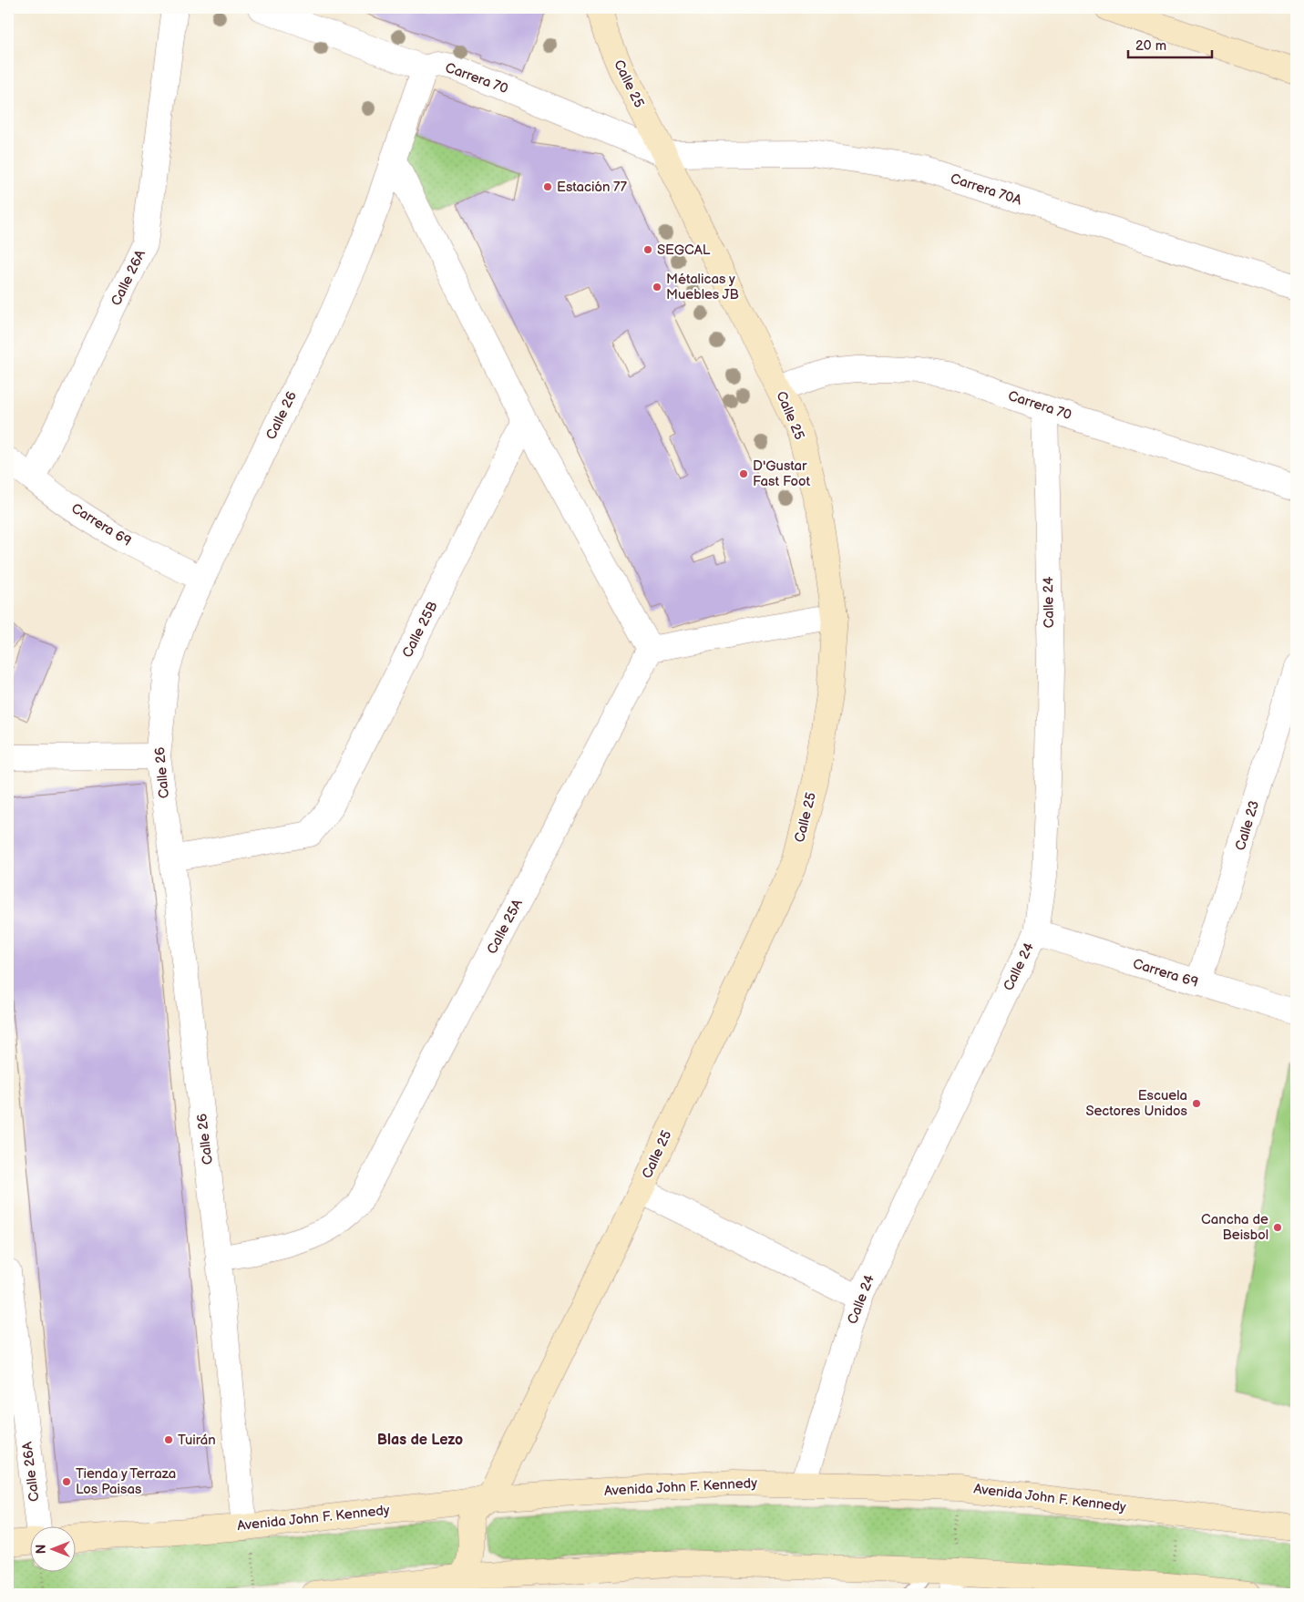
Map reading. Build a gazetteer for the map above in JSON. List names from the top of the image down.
{
  "streets": {
    "street": [
      "Carrera 70",
      "Calle 25",
      "Carrera 70A",
      "Calle 26A",
      "Calle 26",
      "Carrera 69",
      "Calle 24",
      "Calle 25B",
      "Calle 23",
      "Calle 25A",
      "Avenida John F. Kennedy"
    ]
  },
  "crossings": [
    ["Carrera 70", "Calle 25"],
    ["Carrera 70", "Carrera 70A"],
    ["Carrera 70", "Calle 26"],
    ["Carrera 70", "Calle 24"],
    ["Calle 25", "Carrera 70A"],
    ["Calle 25", "Avenida John F. Kennedy"],
    ["Calle 26A", "Carrera 69"],
    ["Calle 26", "Carrera 69"],
    ["Calle 26", "Calle 25B"],
    ["Calle 26", "Calle 25A"],
    ["Calle 26", "Avenida John F. Kennedy"],
    ["Carrera 69", "Calle 24"],
    ["Carrera 69", "Calle 23"],
    ["Calle 24", "Avenida John F. Kennedy"]
  ],
  "districts": ["Blas de Lezo"],
  "places": [
    "Estación 77",
    "SEGCAL",
    "Métalicas y Muebles JB",
    "D'Gustar Fast Foot",
    "Escuela Sectores Unidos",
    "Cancha de Beisbol",
    "Tuirán",
    "Tienda y Terraza Los Paisas"
  ],
  "scale_bar": "20 m",
  "north": "left"
}
